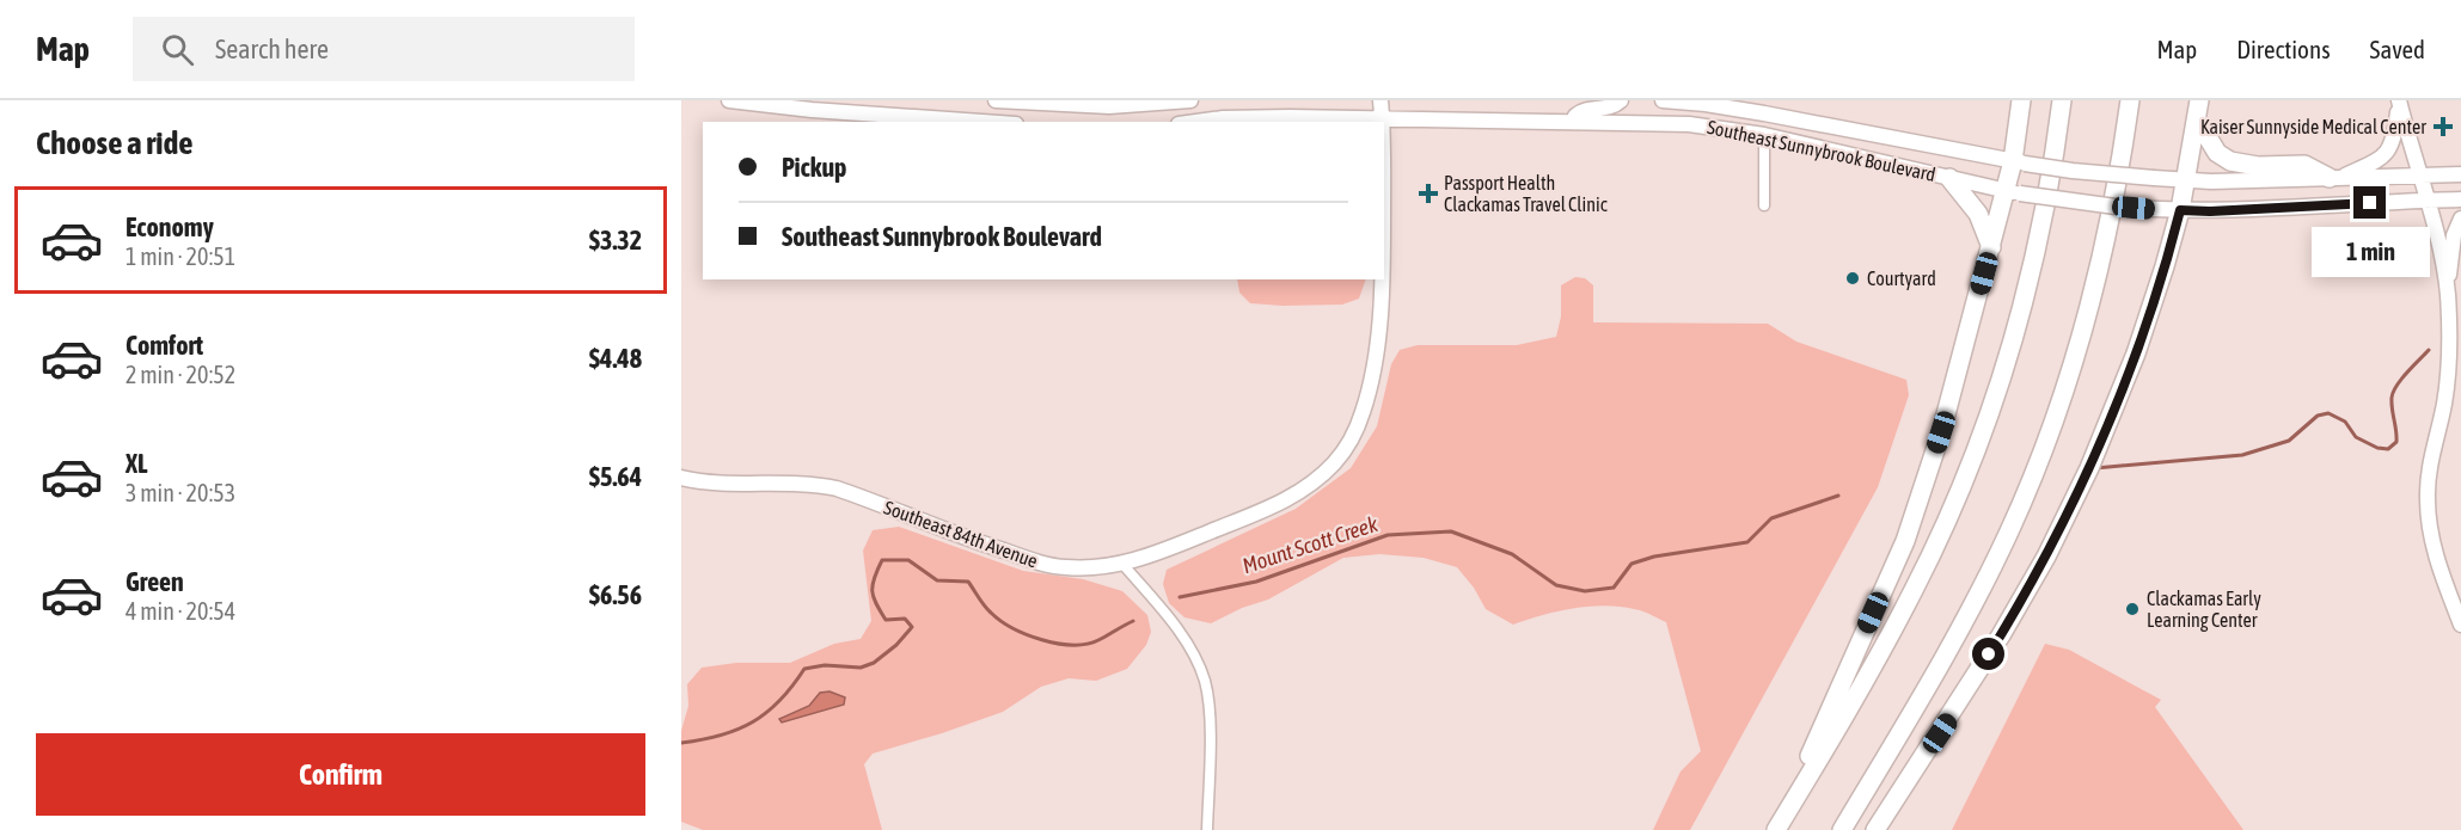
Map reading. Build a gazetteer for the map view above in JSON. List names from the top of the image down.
{
  "streets": {
    "main road": ["Southeast Sunnybrook Boulevard", "Southeast 84th Avenue"]
  },
  "crossings": [
    ["Southeast Sunnybrook Boulevard", "Southeast 84th Avenue"]
  ],
  "water": ["Mount Scott Creek"],
  "places": {
    "health": ["Kaiser Sunnyside Medical Center", "Passport Health Clackamas Travel Clinic"],
    "other": ["Courtyard", "Clackamas Early Learning Center"]
  },
  "page": {
    "header": "Map",
    "search": "Search here",
    "nav": ["Map", "Directions", "Saved"],
    "heading": "Choose a ride",
    "banner": ["Pickup", "Southeast Sunnybrook Boulevard"],
    "list": [
      {
        "name": "Economy",
        "note": "1 min · 20:51",
        "value": "$3.32"
      },
      {
        "name": "Comfort",
        "note": "2 min · 20:52",
        "value": "$4.48"
      },
      {
        "name": "XL",
        "note": "3 min · 20:53",
        "value": "$5.64"
      },
      {
        "name": "Green",
        "note": "4 min · 20:54",
        "value": "$6.56"
      }
    ],
    "bubble": "1 min",
    "buttons": "Confirm"
  }
}
